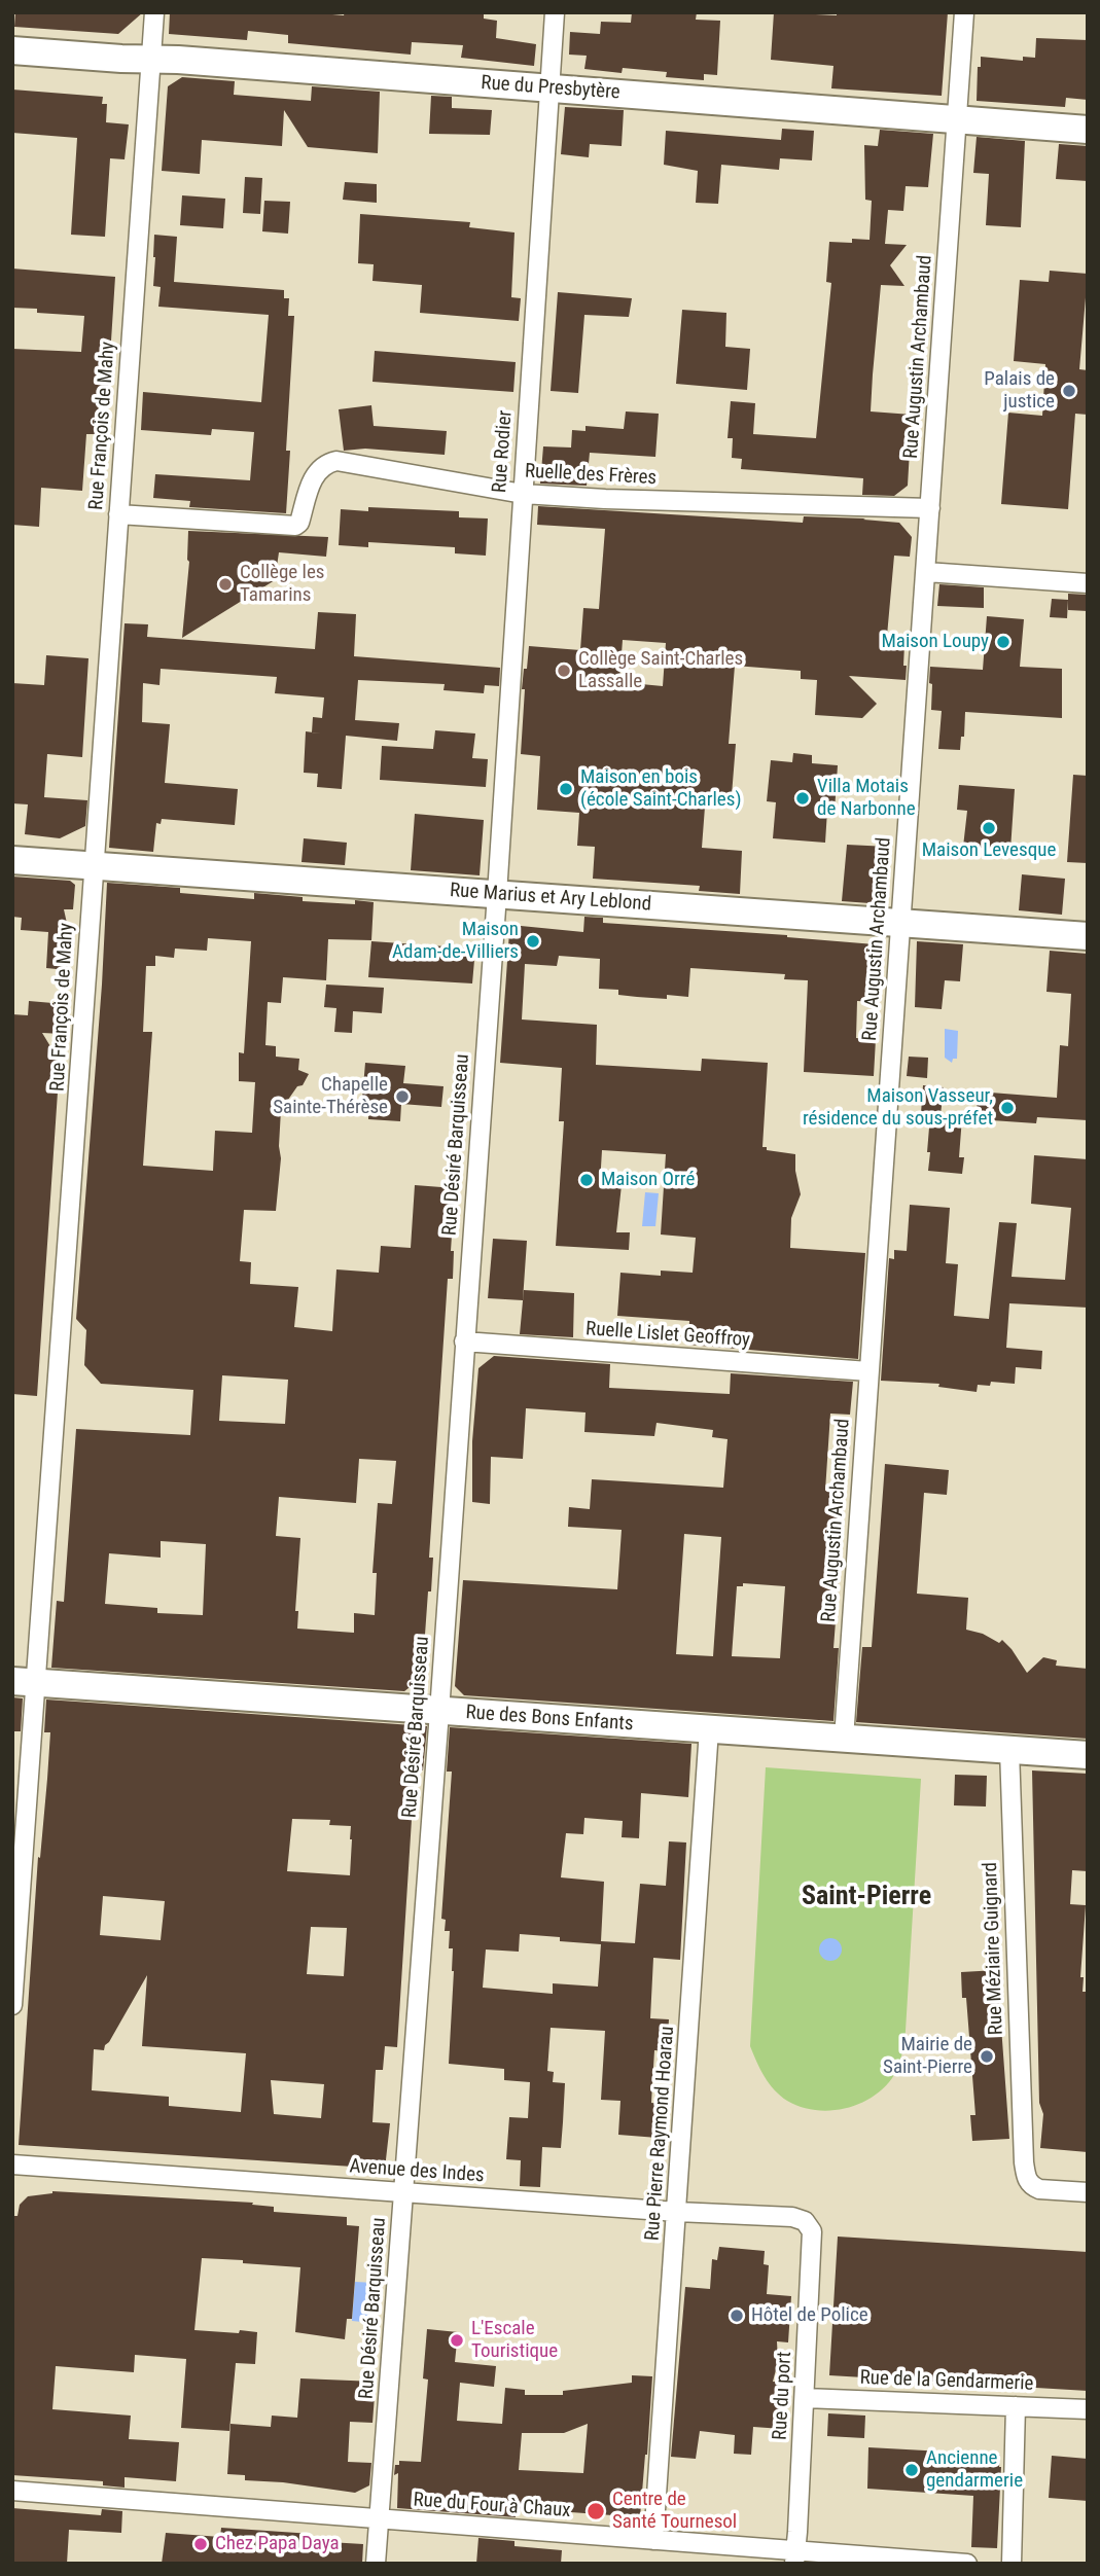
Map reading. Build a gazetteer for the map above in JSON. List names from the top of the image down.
{
  "streets": {
    "street": [
      "Rue du Presbytère",
      "Rue Augustin Archambaud",
      "Rue François de Mahy",
      "Rue Rodier",
      "Ruelle des Frères",
      "Rue Marius et Ary Leblond",
      "Rue Désiré Barquisseau",
      "Ruelle Lislet Geoffroy",
      "Rue des Bons Enfants",
      "Rue Méziaire Guignard",
      "Rue Pierre Raymond Hoarau",
      "Avenue des Indes",
      "Rue de la Gendarmerie",
      "Rue du port",
      "Rue du Four à Chaux"
    ]
  },
  "crossings": [
    ["Rue du Presbytère", "Rue Augustin Archambaud"],
    ["Rue du Presbytère", "Rue François de Mahy"],
    ["Rue du Presbytère", "Rue Rodier"],
    ["Rue Augustin Archambaud", "Ruelle des Frères"],
    ["Rue Augustin Archambaud", "Rue Marius et Ary Leblond"],
    ["Rue Augustin Archambaud", "Ruelle Lislet Geoffroy"],
    ["Rue Augustin Archambaud", "Rue des Bons Enfants"],
    ["Rue François de Mahy", "Ruelle des Frères"],
    ["Rue François de Mahy", "Rue Marius et Ary Leblond"],
    ["Rue François de Mahy", "Rue des Bons Enfants"],
    ["Rue Rodier", "Ruelle des Frères"],
    ["Rue Rodier", "Rue Marius et Ary Leblond"],
    ["Rue Rodier", "Rue Désiré Barquisseau"],
    ["Rue Marius et Ary Leblond", "Rue Désiré Barquisseau"],
    ["Rue Désiré Barquisseau", "Ruelle Lislet Geoffroy"],
    ["Rue Désiré Barquisseau", "Rue des Bons Enfants"],
    ["Rue Désiré Barquisseau", "Avenue des Indes"],
    ["Rue Désiré Barquisseau", "Rue du Four à Chaux"],
    ["Rue des Bons Enfants", "Rue Méziaire Guignard"],
    ["Rue des Bons Enfants", "Rue Pierre Raymond Hoarau"],
    ["Rue Pierre Raymond Hoarau", "Avenue des Indes"],
    ["Rue Pierre Raymond Hoarau", "Rue du Four à Chaux"],
    ["Avenue des Indes", "Rue du port"],
    ["Rue de la Gendarmerie", "Rue du port"],
    ["Rue du port", "Rue du Four à Chaux"]
  ],
  "districts": ["Saint-Pierre"],
  "places": [
    "Palais de justice",
    "Collège les Tamarins",
    "Maison Loupy",
    "Collège Saint-Charles Lassalle",
    "Maison en bois (école Saint-Charles)",
    "Villa Motais de Narbonne",
    "Maison Levesque",
    "Maison Adam-de-Villiers",
    "Chapelle Sainte-Thérèse",
    "Maison Vasseur, résidence du sous-préfet",
    "Maison Orré",
    "Mairie de Saint-Pierre",
    "Hôtel de Police",
    "L'Escale Touristique",
    "Ancienne gendarmerie",
    "Centre de Santé Tournesol",
    "Chez Papa Daya"
  ]
}
